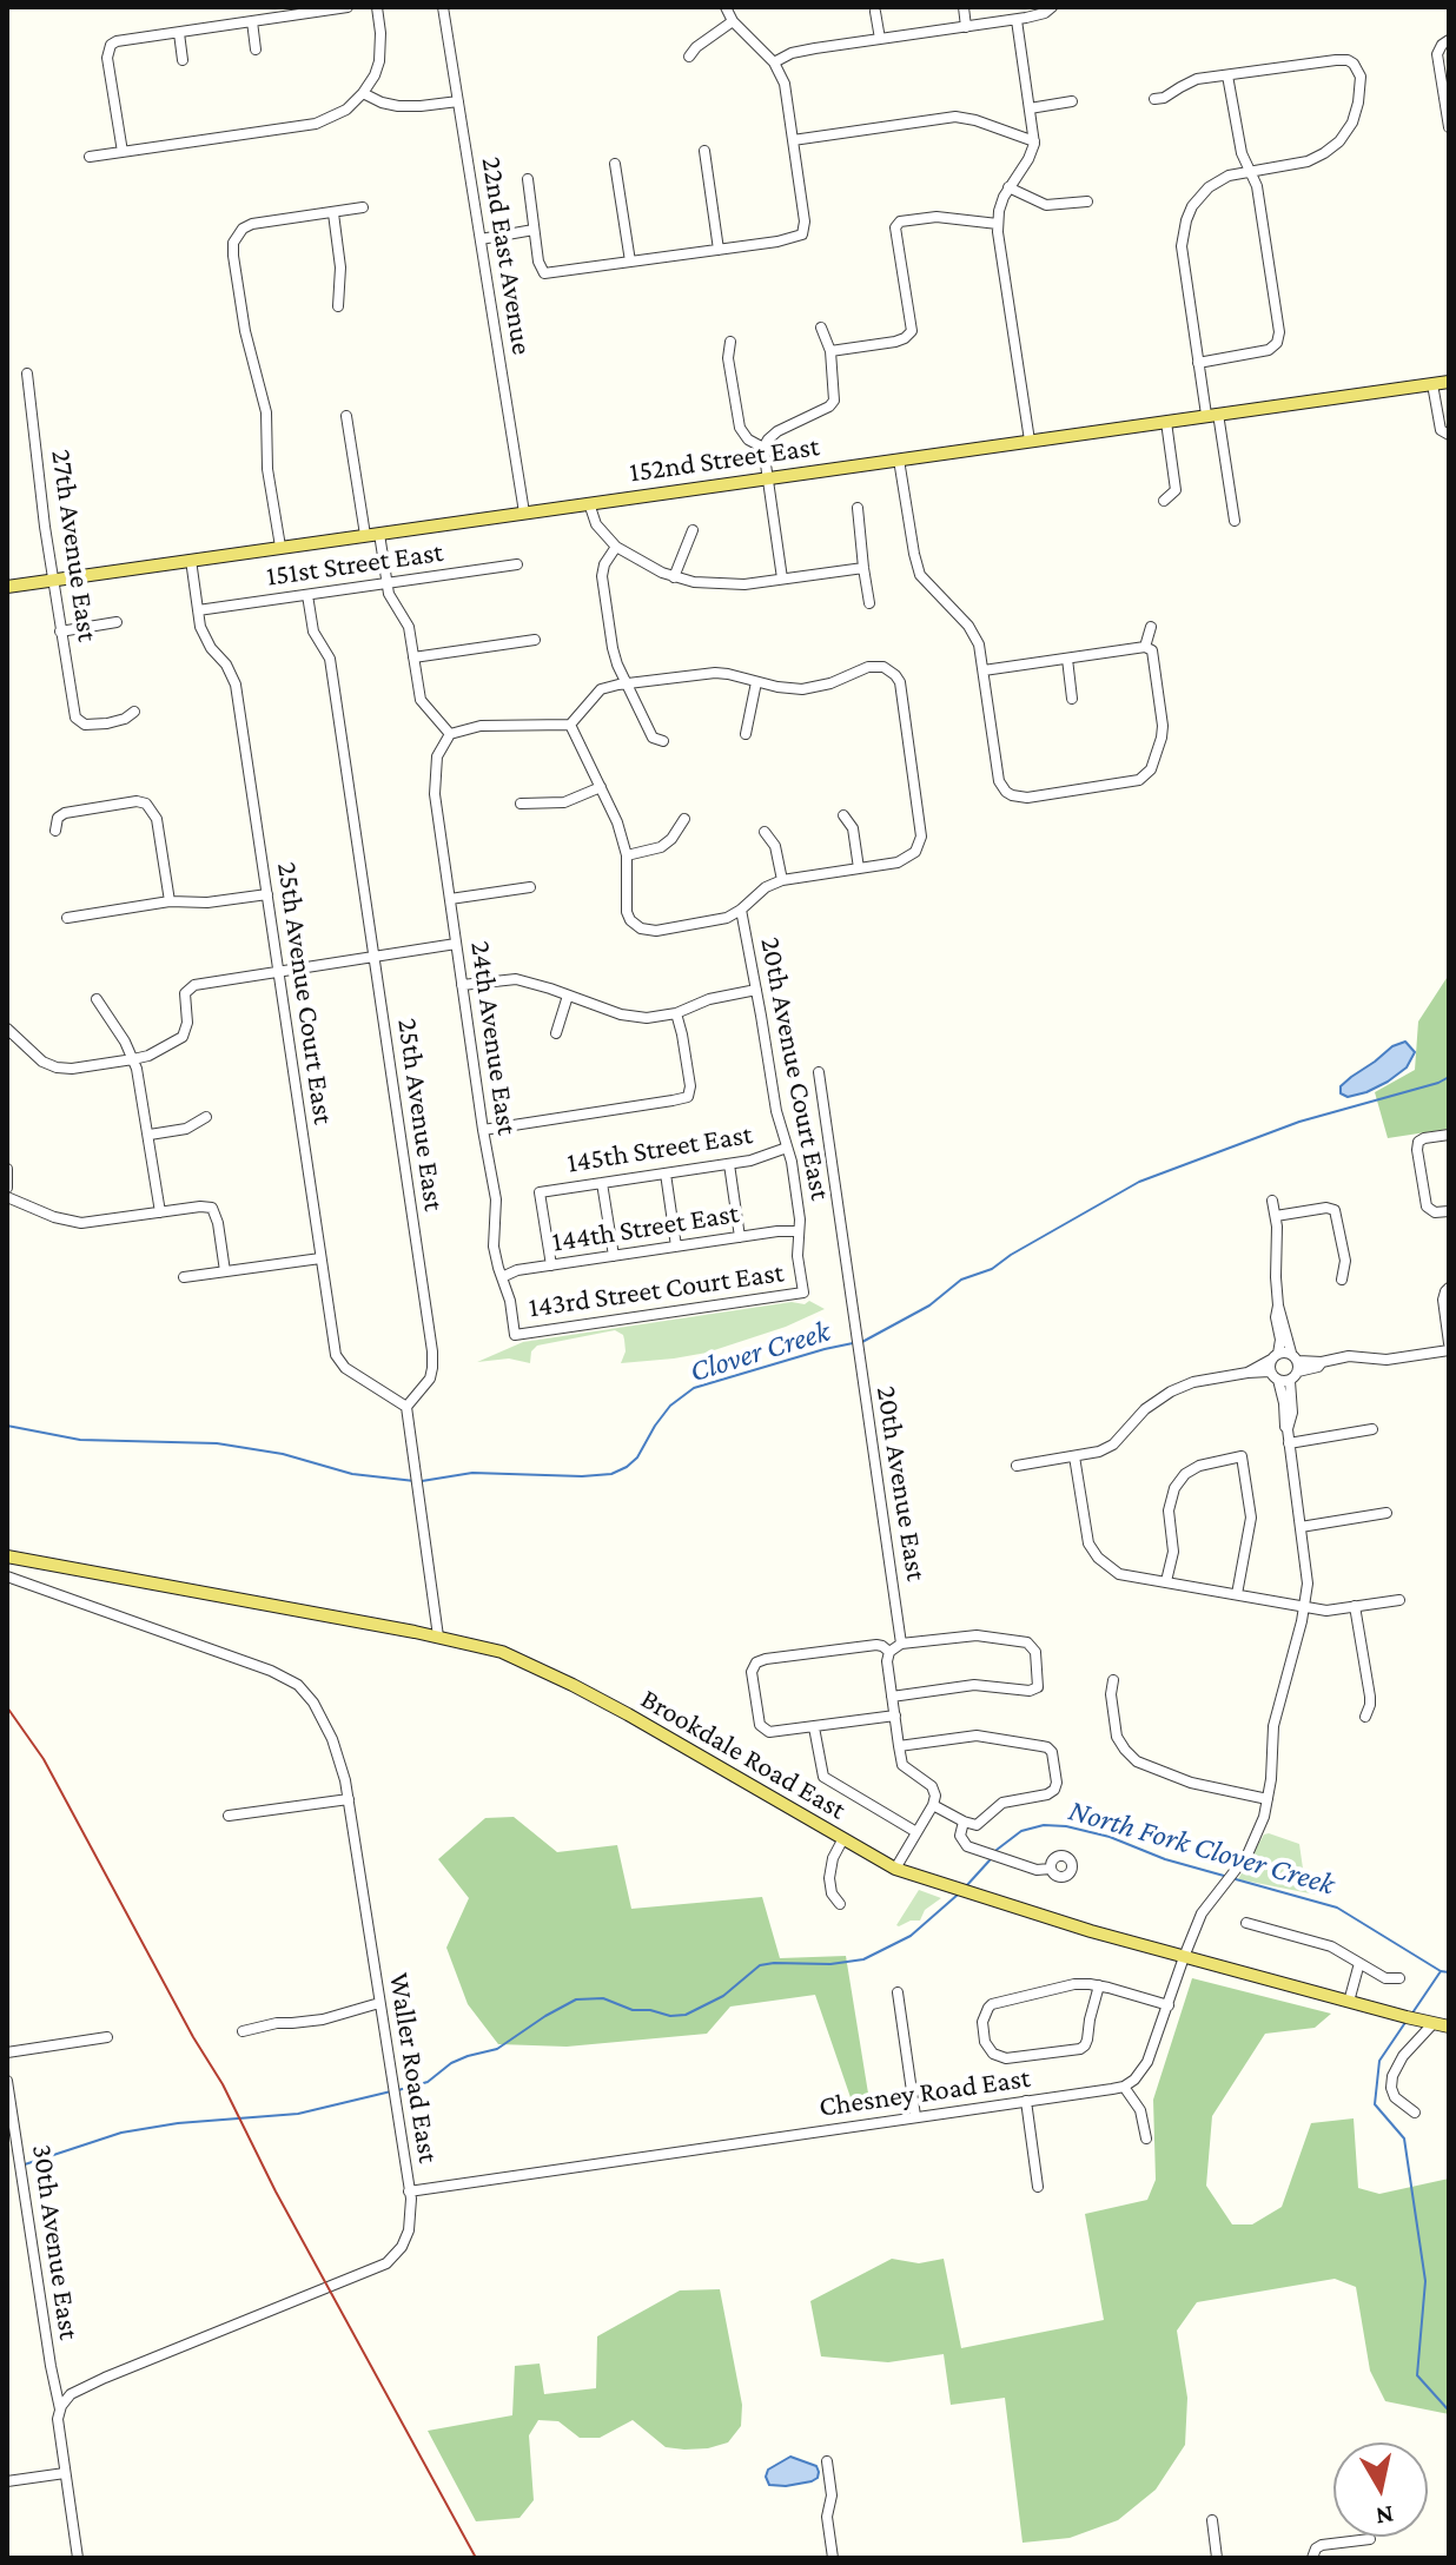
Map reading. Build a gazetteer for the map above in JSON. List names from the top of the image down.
{
  "streets": {
    "main road": ["152nd Street East", "Brookdale Road East"],
    "street": [
      "22nd East Avenue",
      "27th Avenue East",
      "151st Street East",
      "25th Avenue Court East",
      "24th Avenue East",
      "20th Avenue Court East",
      "25th Avenue East",
      "145th Street East",
      "144th Street East",
      "143rd Street Court East",
      "20th Avenue East",
      "Waller Road East",
      "Chesney Road East",
      "30th Avenue East"
    ]
  },
  "crossings": [
    ["22nd East Avenue", "152nd Street East"],
    ["152nd Street East", "27th Avenue East"],
    ["152nd Street East", "25th Avenue Court East"],
    ["151st Street East", "25th Avenue Court East"],
    ["151st Street East", "25th Avenue East"],
    ["25th Avenue Court East", "25th Avenue East"],
    ["24th Avenue East", "144th Street East"],
    ["24th Avenue East", "143rd Street Court East"],
    ["20th Avenue Court East", "145th Street East"],
    ["20th Avenue Court East", "144th Street East"],
    ["20th Avenue Court East", "143rd Street Court East"],
    ["145th Street East", "144th Street East"],
    ["Waller Road East", "Chesney Road East"],
    ["Waller Road East", "30th Avenue East"]
  ],
  "water": ["Clover Creek", "North Fork Clover Creek"],
  "north": "bottom"
}
